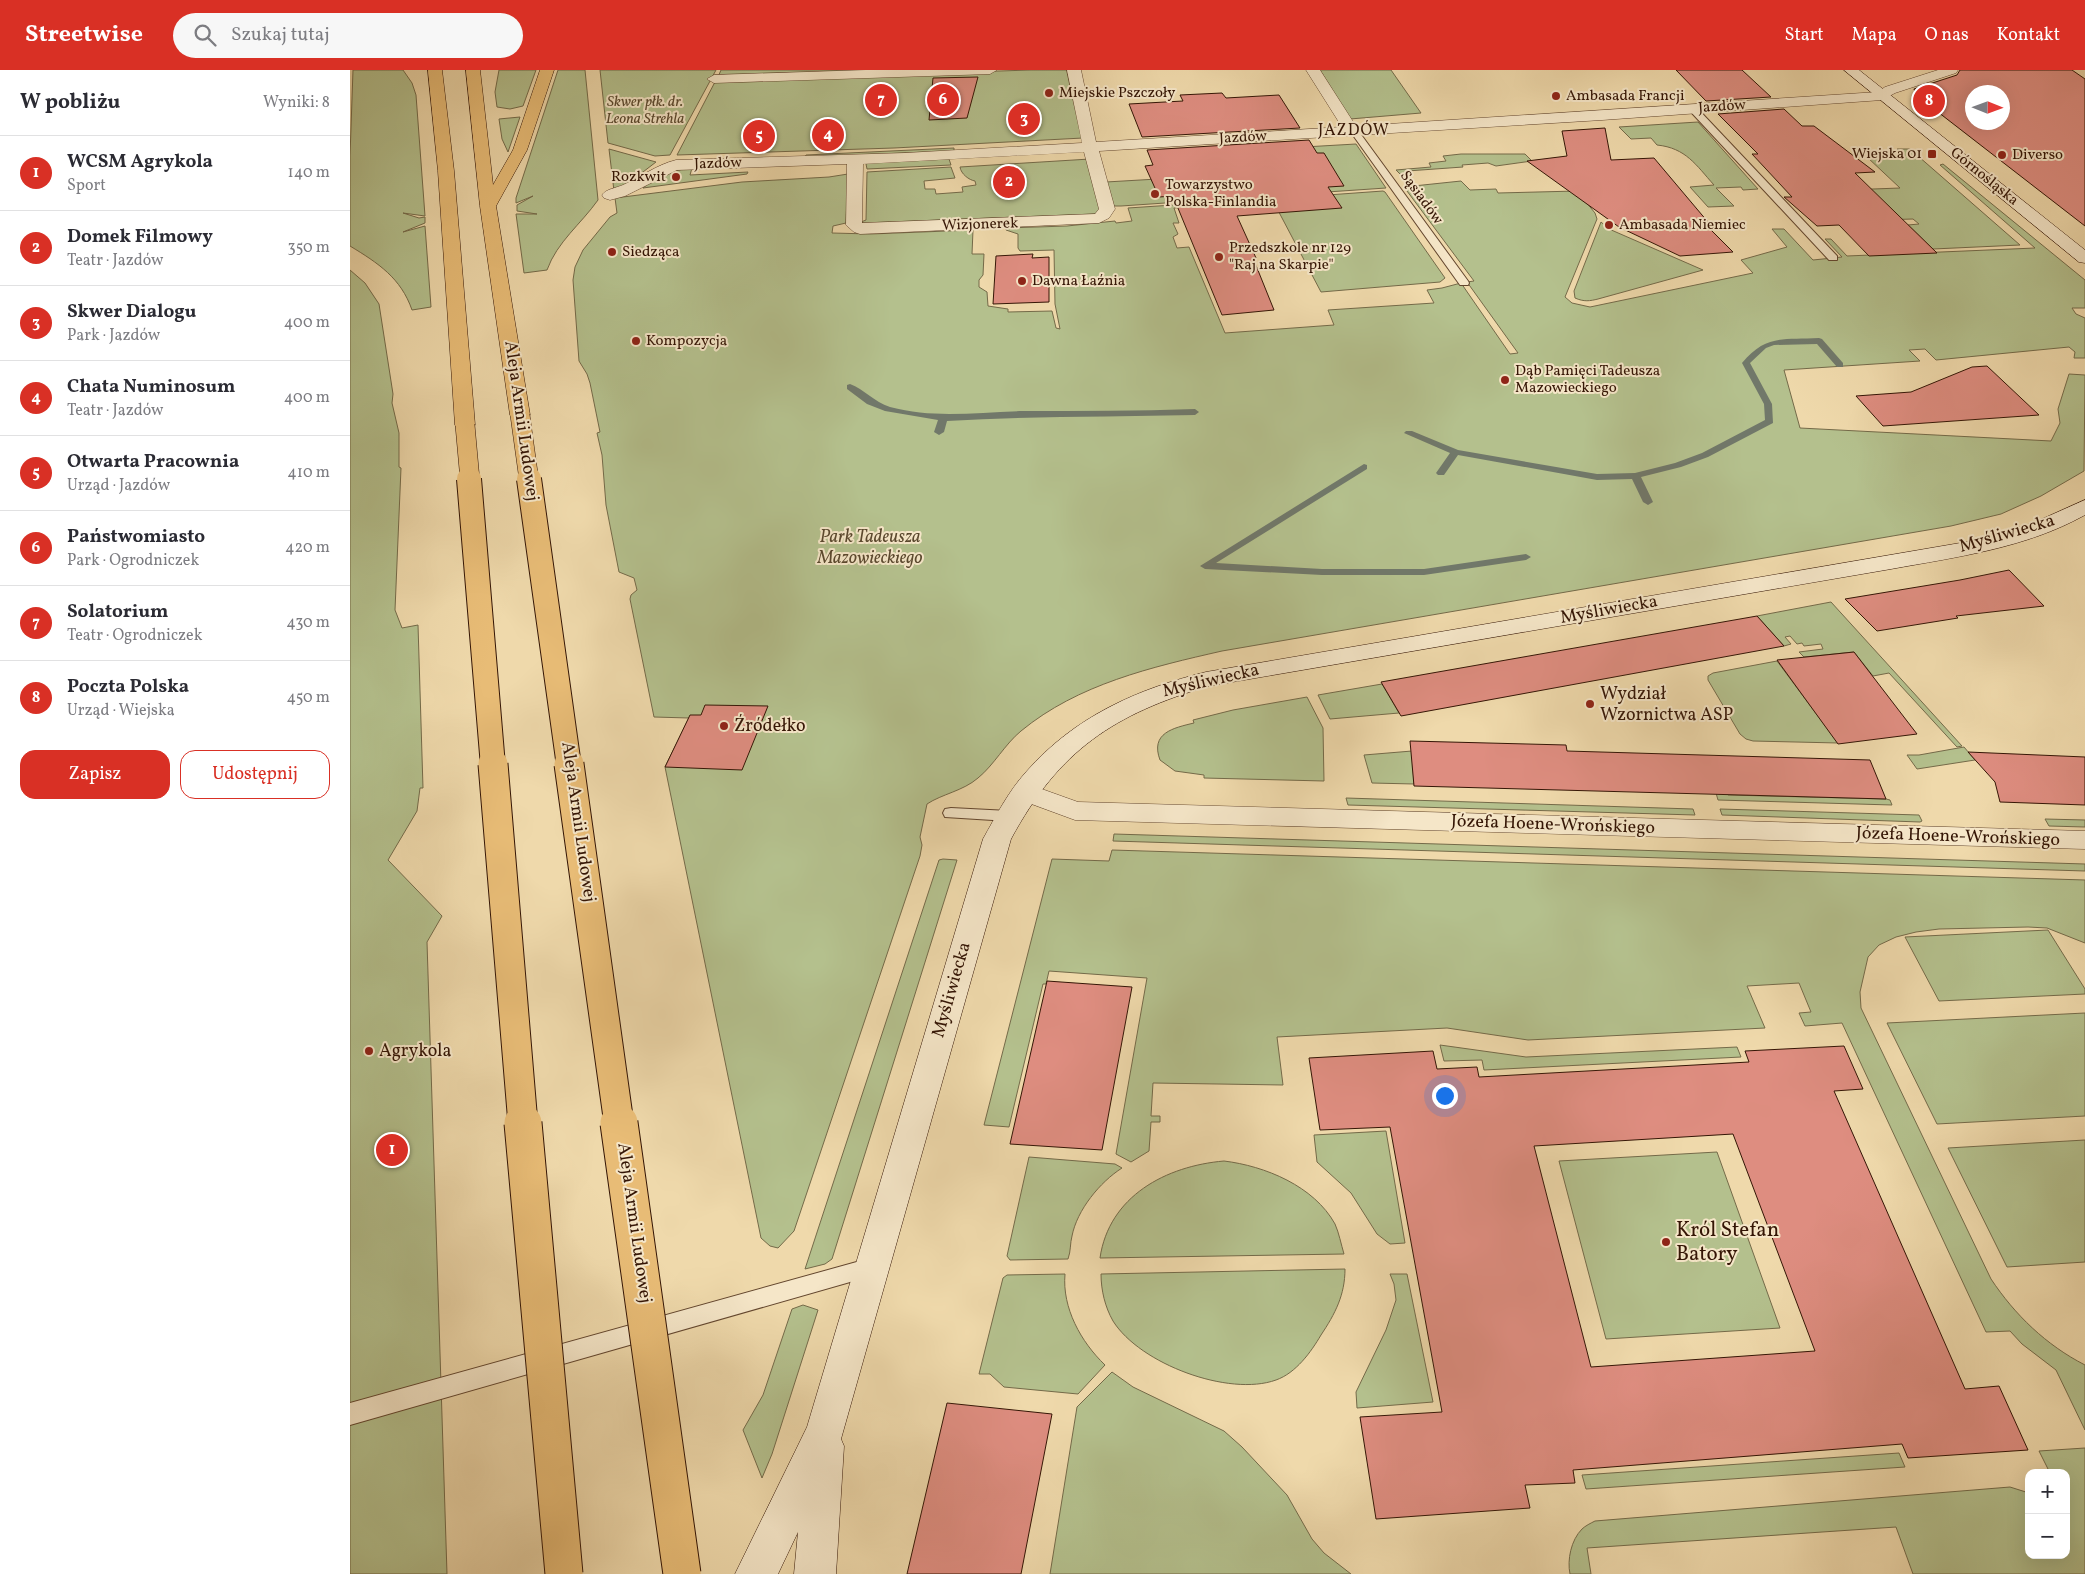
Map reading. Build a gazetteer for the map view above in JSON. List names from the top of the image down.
{
  "streets": {
    "main road": ["Aleja Armii Ludowej"],
    "street": [
      "Jazdów",
      "Górnośląska",
      "Wizjonerek",
      "Myśliwiecka",
      "Józefa Hoene-Wrońskiego"
    ],
    "lane": ["Sąsiadów"]
  },
  "crossings": [
    ["Jazdów", "Górnośląska"],
    ["Jazdów", "Sąsiadów"],
    ["Jazdów", "Wizjonerek"],
    ["Myśliwiecka", "Józefa Hoene-Wrońskiego"]
  ],
  "districts": ["JAZDÓW"],
  "parks": ["Skwer płk. dr. Leona Strehla", "Park Tadeusza Mazowieckiego"],
  "places": {
    "other": [
      "Miejskie Pszczoły",
      "Ambasada Francji",
      "Diverso",
      "Rozkwit",
      "Towarzystwo Polska-Finlandia",
      "Ambasada Niemiec",
      "Siedząca",
      "Przedszkole nr 129 \"Raj na Skarpie\"",
      "Dawna Łaźnia",
      "Kompozycja",
      "Dąb Pamięci Tadeusza Mazowieckiego",
      "Wydział Wzornictwa ASP",
      "Źródełko",
      "Agrykola",
      "Król Stefan Batory"
    ],
    "transit": ["Wiejska 01"]
  },
  "north": "right",
  "page": {
    "header": "Streetwise",
    "search": "Szukaj tutaj",
    "nav": [
      "Start",
      "Mapa",
      "O nas",
      "Kontakt"
    ],
    "heading": ["W pobliżu", "Wyniki: 8"],
    "pins": [
      "6",
      "7",
      "8",
      "3",
      "4",
      "5",
      "2",
      "1"
    ],
    "list": [
      {
        "mark": "1",
        "name": "WCSM Agrykola",
        "note": "Sport",
        "value": "140 m"
      },
      {
        "mark": "2",
        "name": "Domek Filmowy",
        "note": "Teatr · Jazdów",
        "value": "350 m"
      },
      {
        "mark": "3",
        "name": "Skwer Dialogu",
        "note": "Park · Jazdów",
        "value": "400 m"
      },
      {
        "mark": "4",
        "name": "Chata Numinosum",
        "note": "Teatr · Jazdów",
        "value": "400 m"
      },
      {
        "mark": "5",
        "name": "Otwarta Pracownia",
        "note": "Urząd · Jazdów",
        "value": "410 m"
      },
      {
        "mark": "6",
        "name": "Państwomiasto",
        "note": "Park · Ogrodniczek",
        "value": "420 m"
      },
      {
        "mark": "7",
        "name": "Solatorium",
        "note": "Teatr · Ogrodniczek",
        "value": "430 m"
      },
      {
        "mark": "8",
        "name": "Poczta Polska",
        "note": "Urząd · Wiejska",
        "value": "450 m"
      }
    ],
    "buttons": ["Zapisz", "Udostępnij"],
    "map_buttons": ["+", "−"]
  }
}
